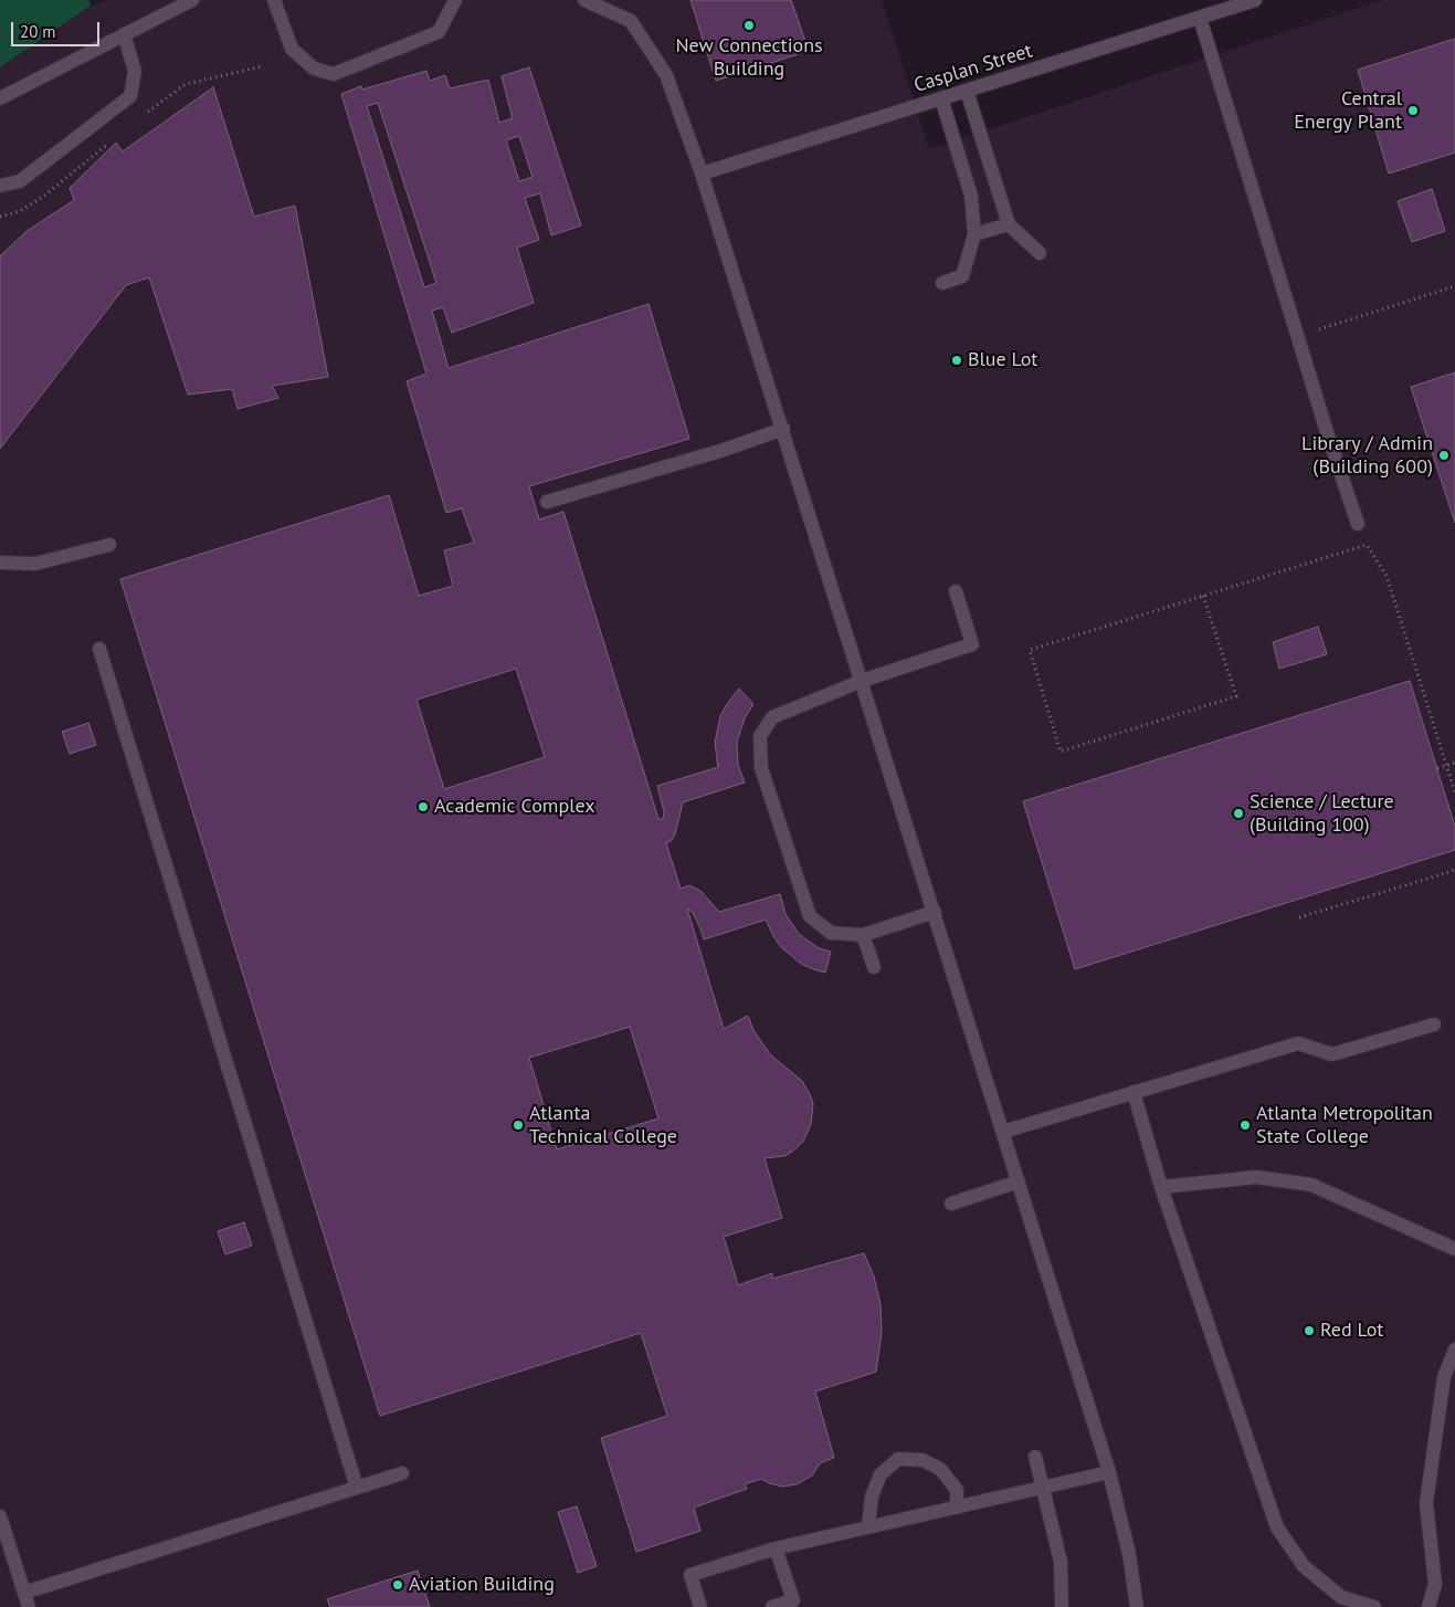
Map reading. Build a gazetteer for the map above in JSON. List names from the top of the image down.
{
  "streets": {
    "street": ["Casplan Street"]
  },
  "places": [
    "New Connections Building",
    "Central Energy Plant",
    "Blue Lot",
    "Library / Admin (Building 600)",
    "Academic Complex",
    "Science / Lecture (Building 100)",
    "Atlanta Technical College",
    "Atlanta Metropolitan State College",
    "Red Lot",
    "Aviation Building"
  ],
  "scale_bar": "20 m"
}
